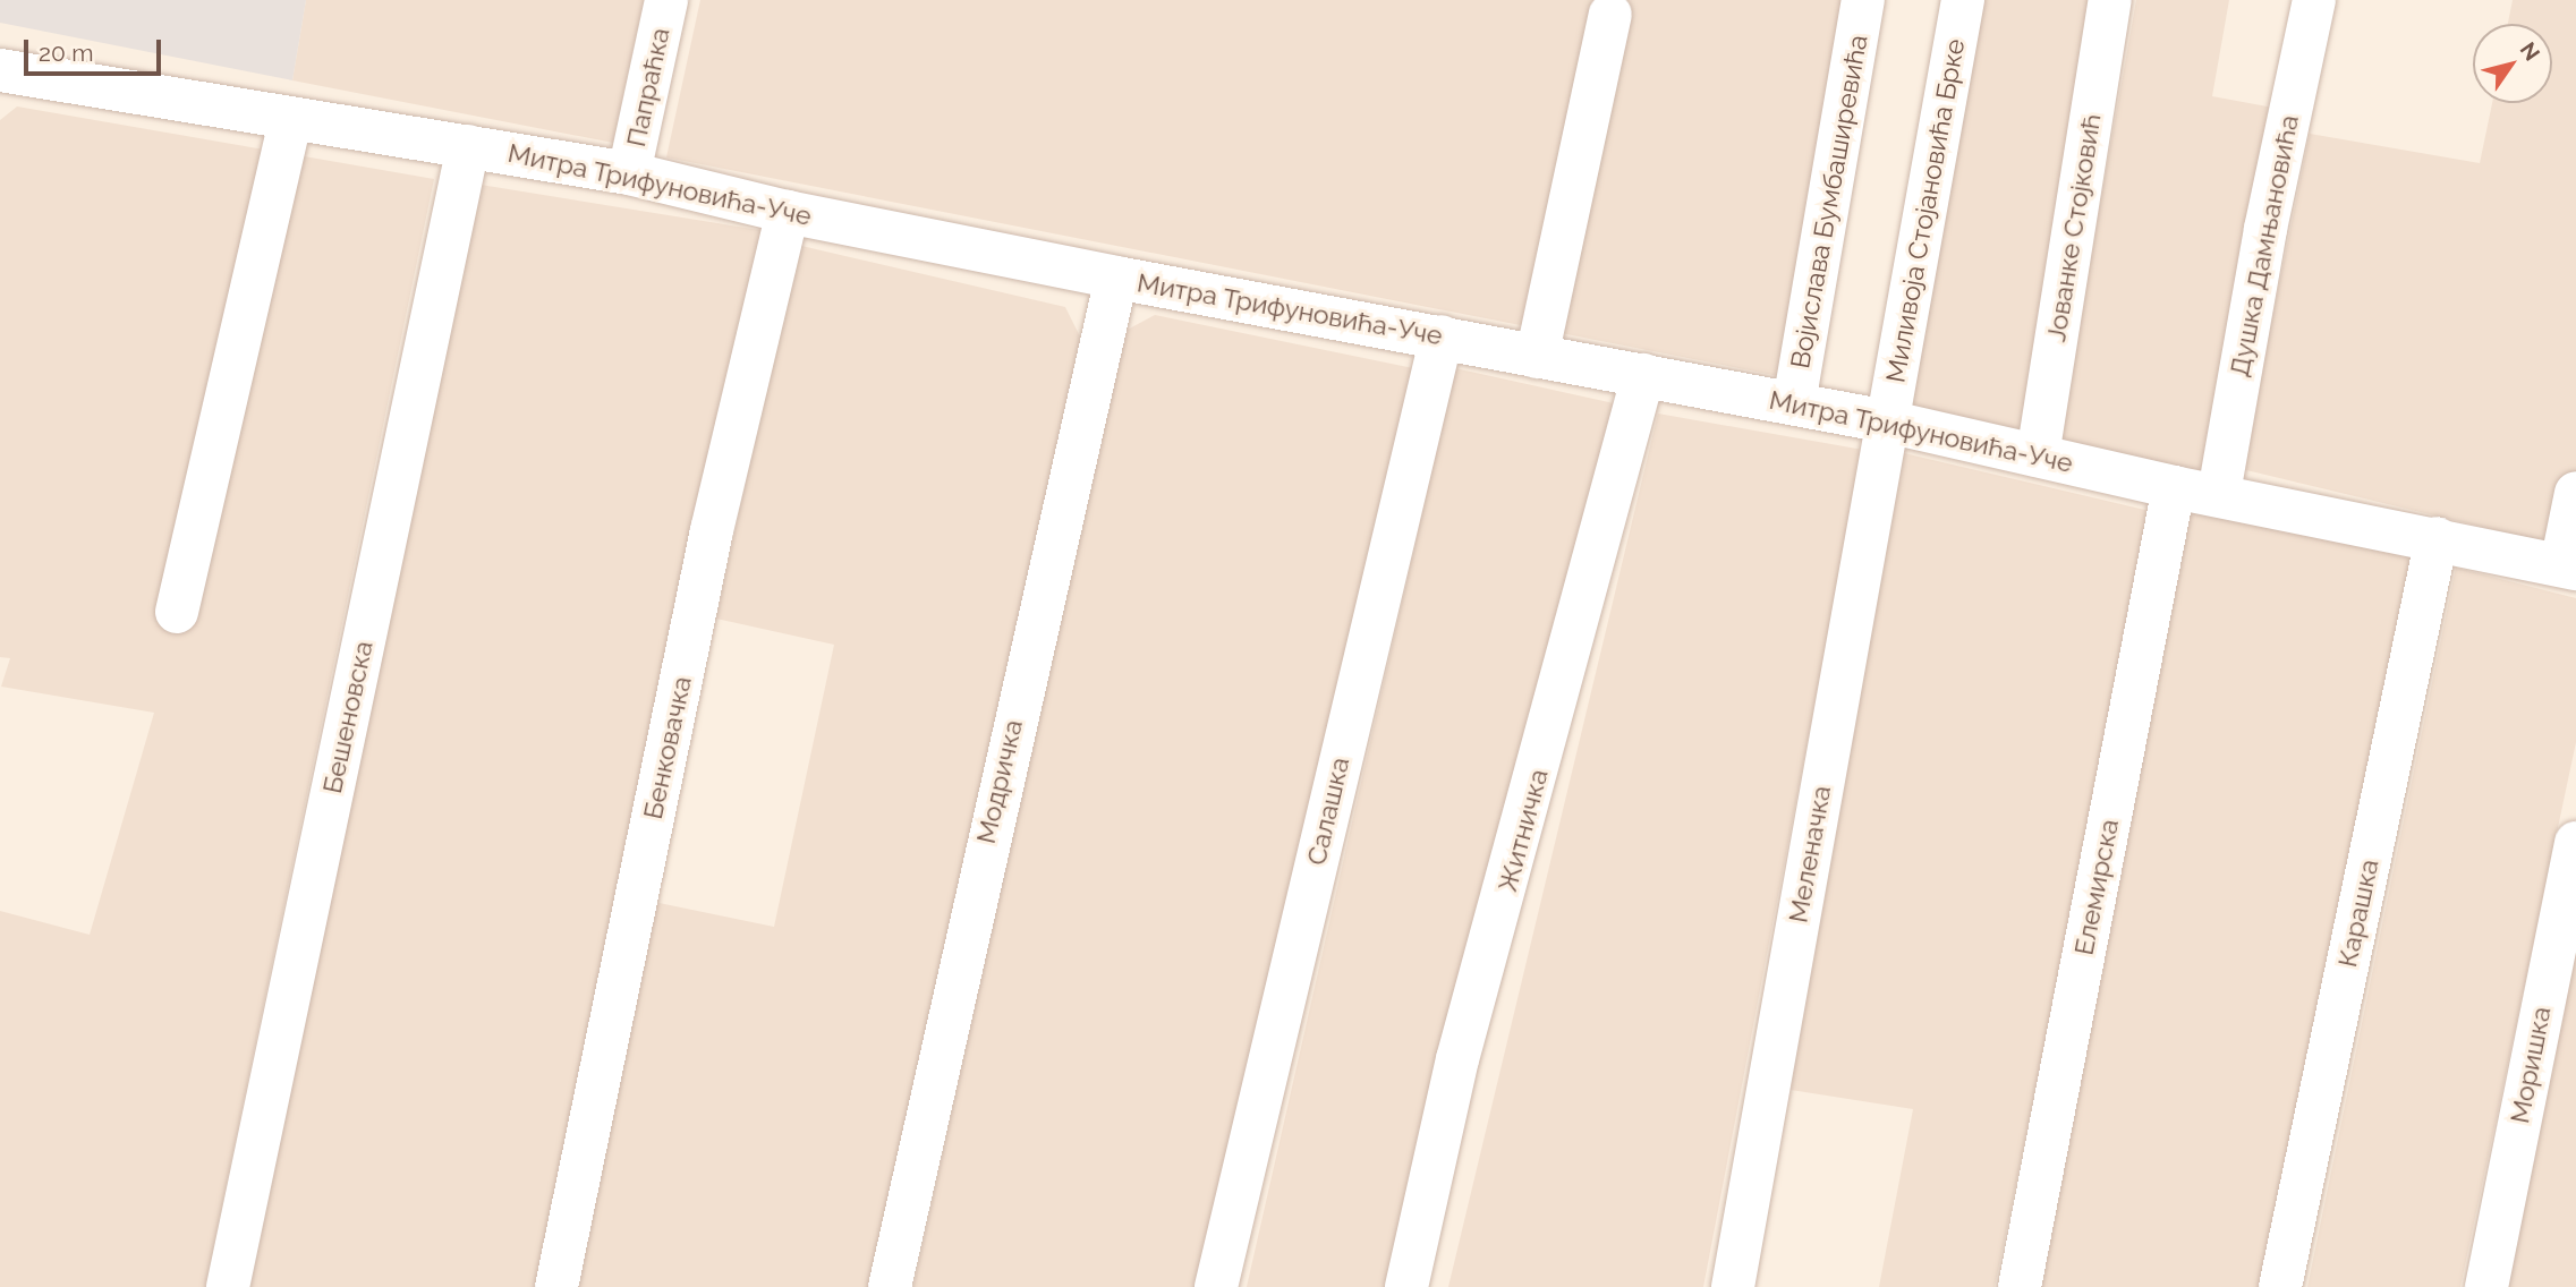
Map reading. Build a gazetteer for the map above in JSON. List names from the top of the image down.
{
  "streets": {
    "street": [
      "Папраћка",
      "Митра Трифуновића-Уче",
      "Војислава Бумбаширевића",
      "Миливоја Стојановића Брке",
      "Јованке Стојковић",
      "Душка Дамњановића",
      "Бешеновска",
      "Бенковачка",
      "Модричка",
      "Салашка",
      "Житничка",
      "Меленачка",
      "Елемирска",
      "Карашка",
      "Моришка"
    ]
  },
  "crossings": [
    ["Папраћка", "Митра Трифуновића-Уче"],
    ["Митра Трифуновића-Уче", "Војислава Бумбаширевића"],
    ["Митра Трифуновића-Уче", "Миливоја Стојановића Брке"],
    ["Митра Трифуновића-Уче", "Јованке Стојковић"],
    ["Митра Трифуновића-Уче", "Душка Дамњановића"],
    ["Митра Трифуновића-Уче", "Бешеновска"],
    ["Митра Трифуновића-Уче", "Бенковачка"],
    ["Митра Трифуновића-Уче", "Модричка"],
    ["Митра Трифуновића-Уче", "Салашка"],
    ["Митра Трифуновића-Уче", "Житничка"],
    ["Митра Трифуновића-Уче", "Меленачка"],
    ["Митра Трифуновића-Уче", "Елемирска"],
    ["Митра Трифуновића-Уче", "Карашка"],
    ["Миливоја Стојановића Брке", "Меленачка"]
  ],
  "scale_bar": "20 m",
  "north": "top right"
}
